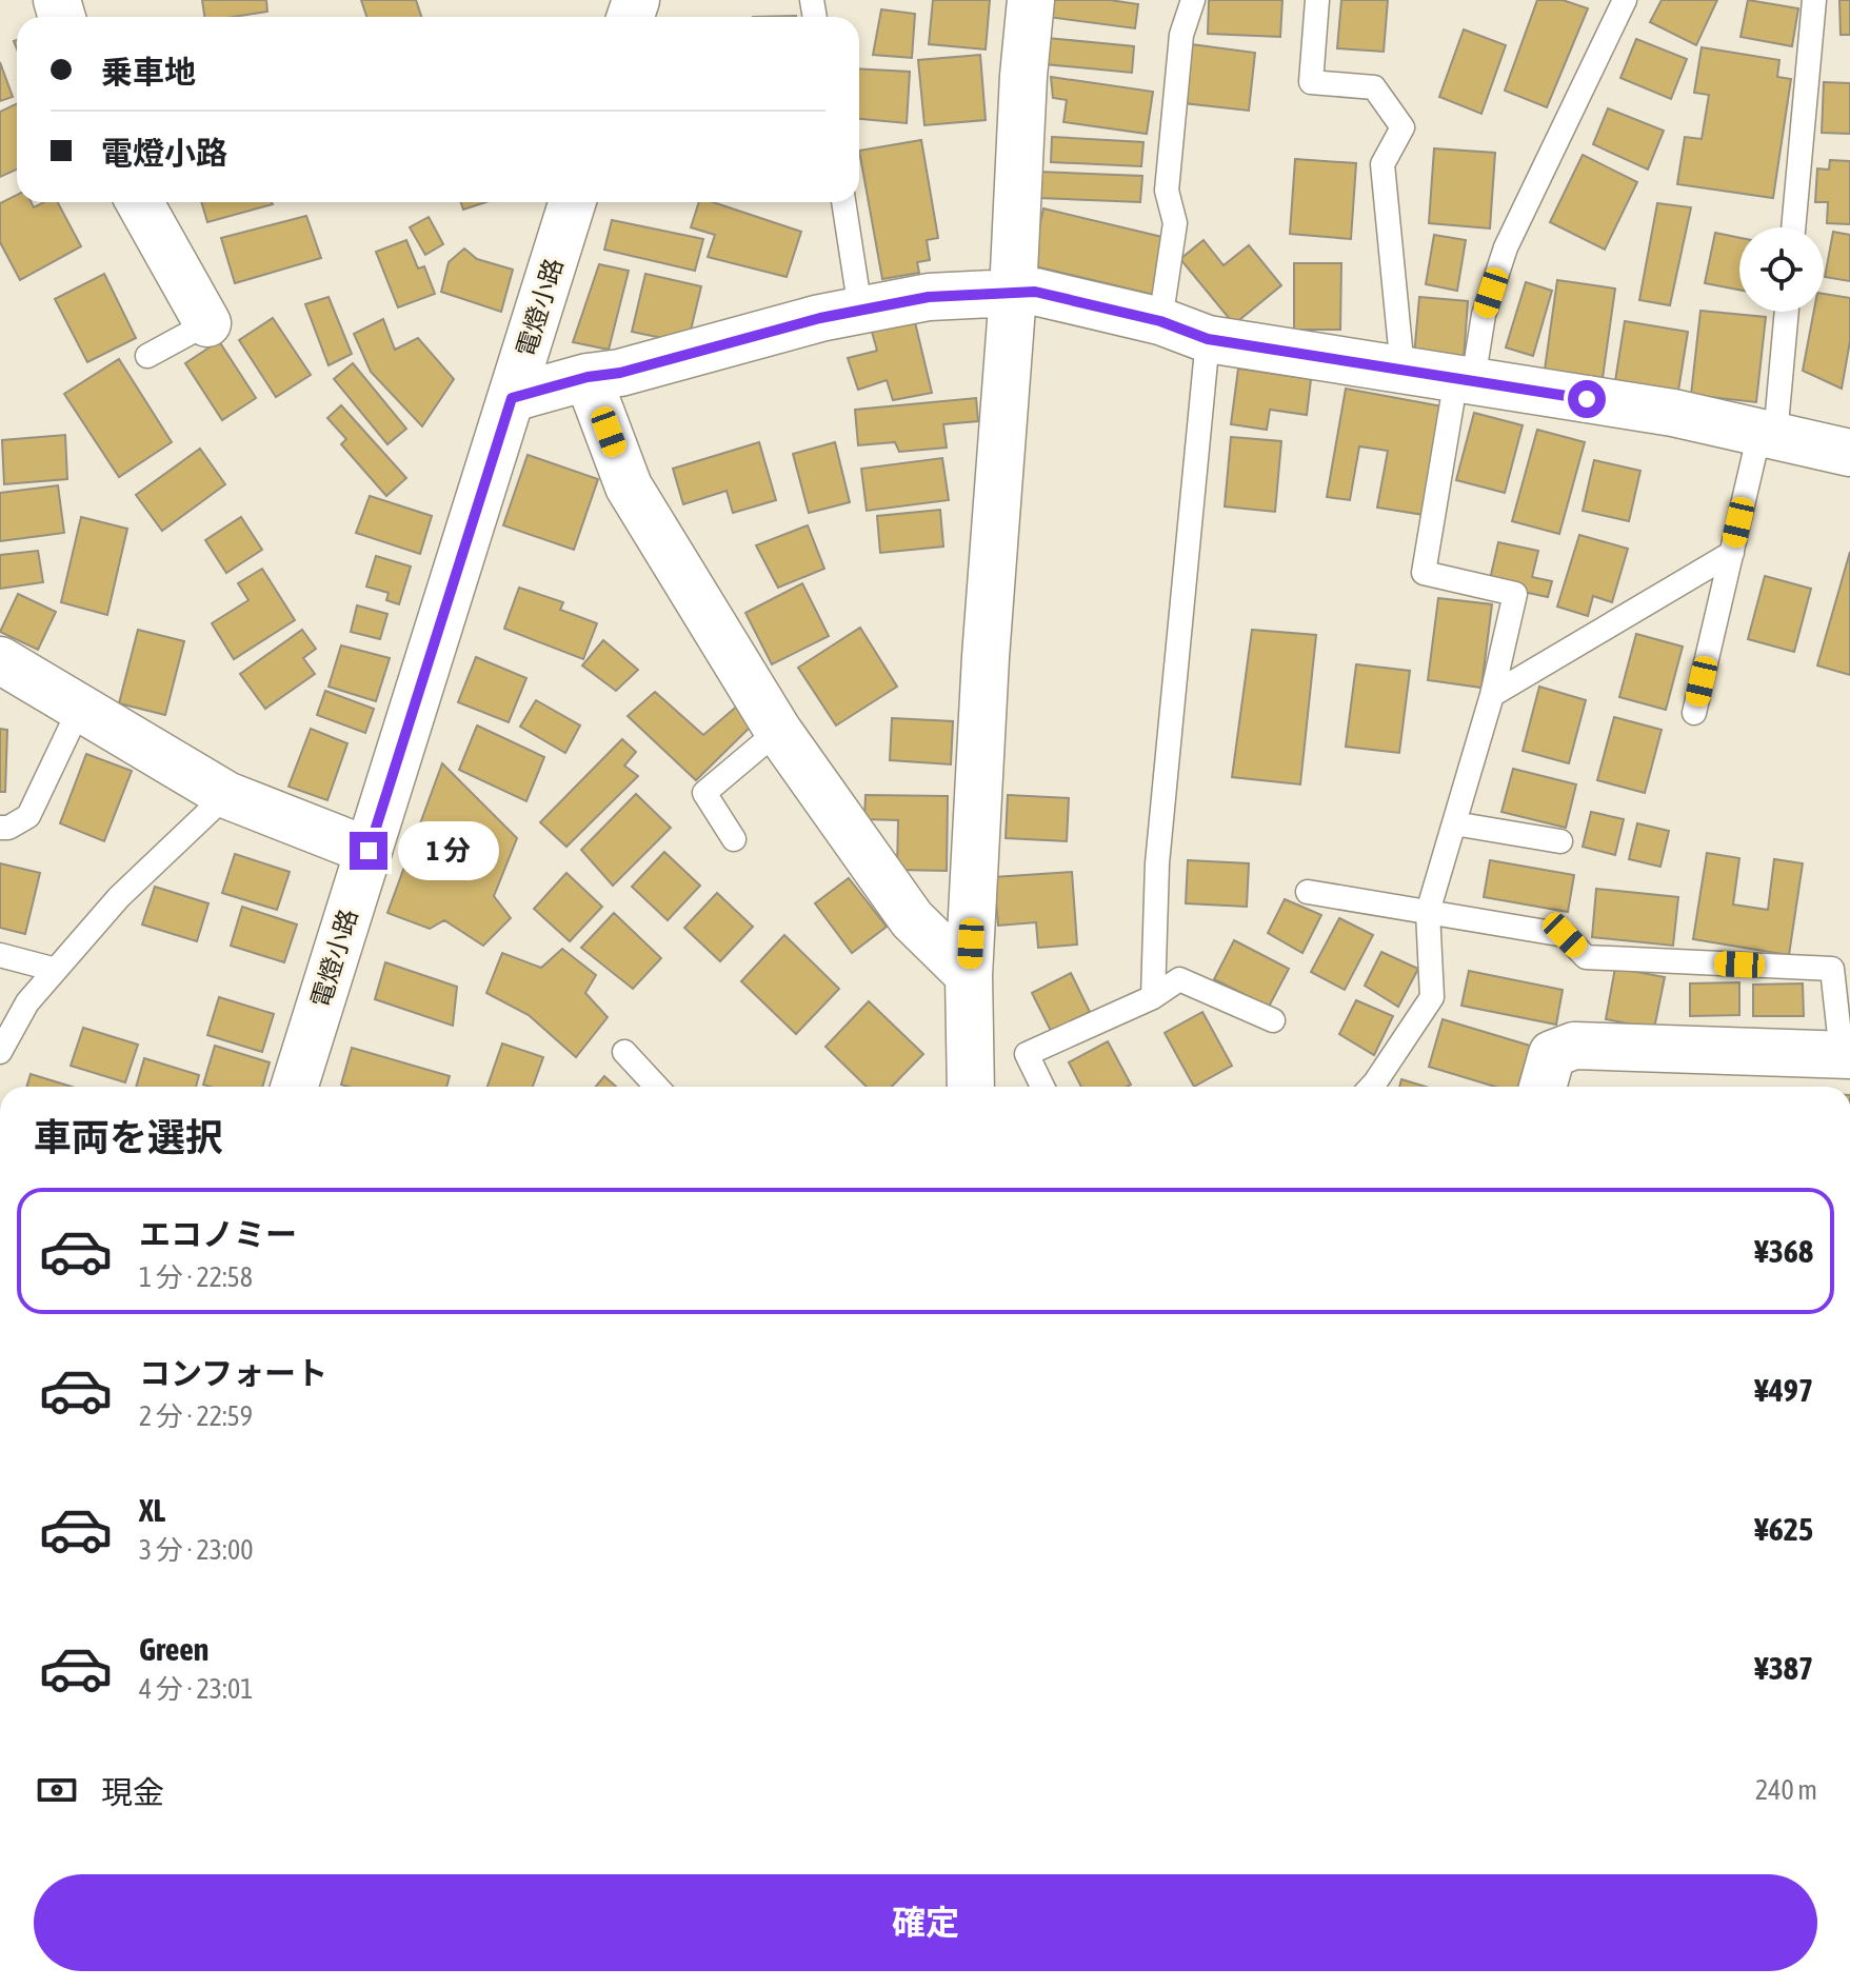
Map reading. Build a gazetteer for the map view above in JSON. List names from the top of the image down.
{
  "streets": {
    "street": ["電燈小路"]
  },
  "page": {
    "banner": ["乗車地", "電燈小路"],
    "bubble": "1 分",
    "heading": "車両を選択",
    "list": [
      {
        "name": "エコノミー",
        "note": "1 分 · 22:58",
        "value": "¥368"
      },
      {
        "name": "コンフォート",
        "note": "2 分 · 22:59",
        "value": "¥497"
      },
      {
        "name": "XL",
        "note": "3 分 · 23:00",
        "value": "¥625"
      },
      {
        "name": "Green",
        "note": "4 分 · 23:01",
        "value": "¥387"
      }
    ],
    "pay": ["現金", "240 m"],
    "buttons": "確定"
  }
}
